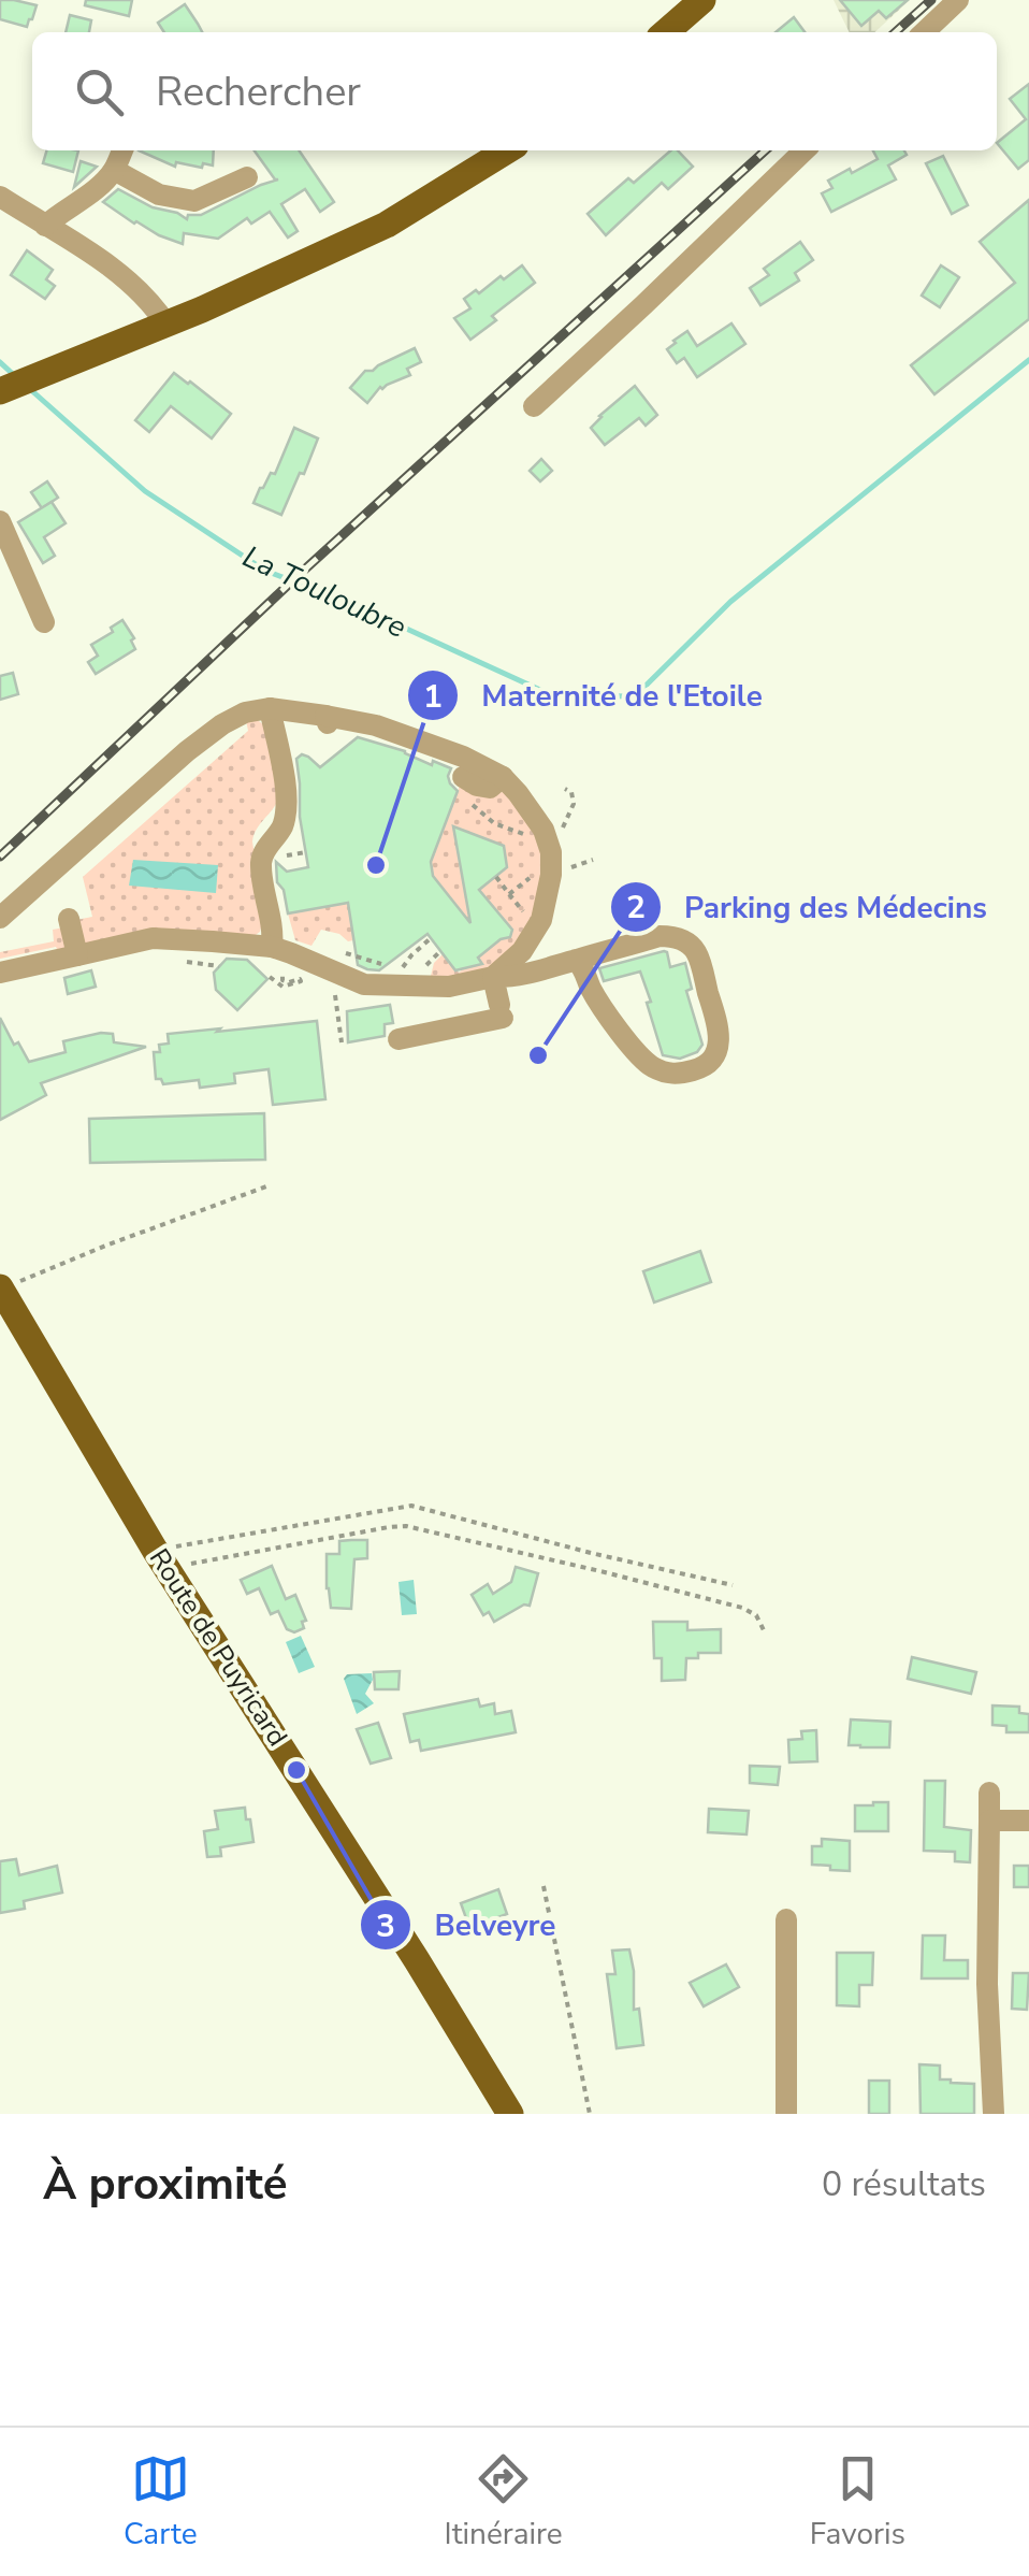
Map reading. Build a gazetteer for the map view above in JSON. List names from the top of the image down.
{
  "streets": {
    "main road": ["Route de Puyricard"]
  },
  "water": ["La Touloubre"],
  "places": ["Maternité de l'Etoile", "Parking des Médecins", "Belveyre"],
  "page": {
    "search": "Rechercher",
    "heading": ["À proximité", "0 résultats"],
    "nav": ["Carte", "Itinéraire", "Favoris"]
  }
}
